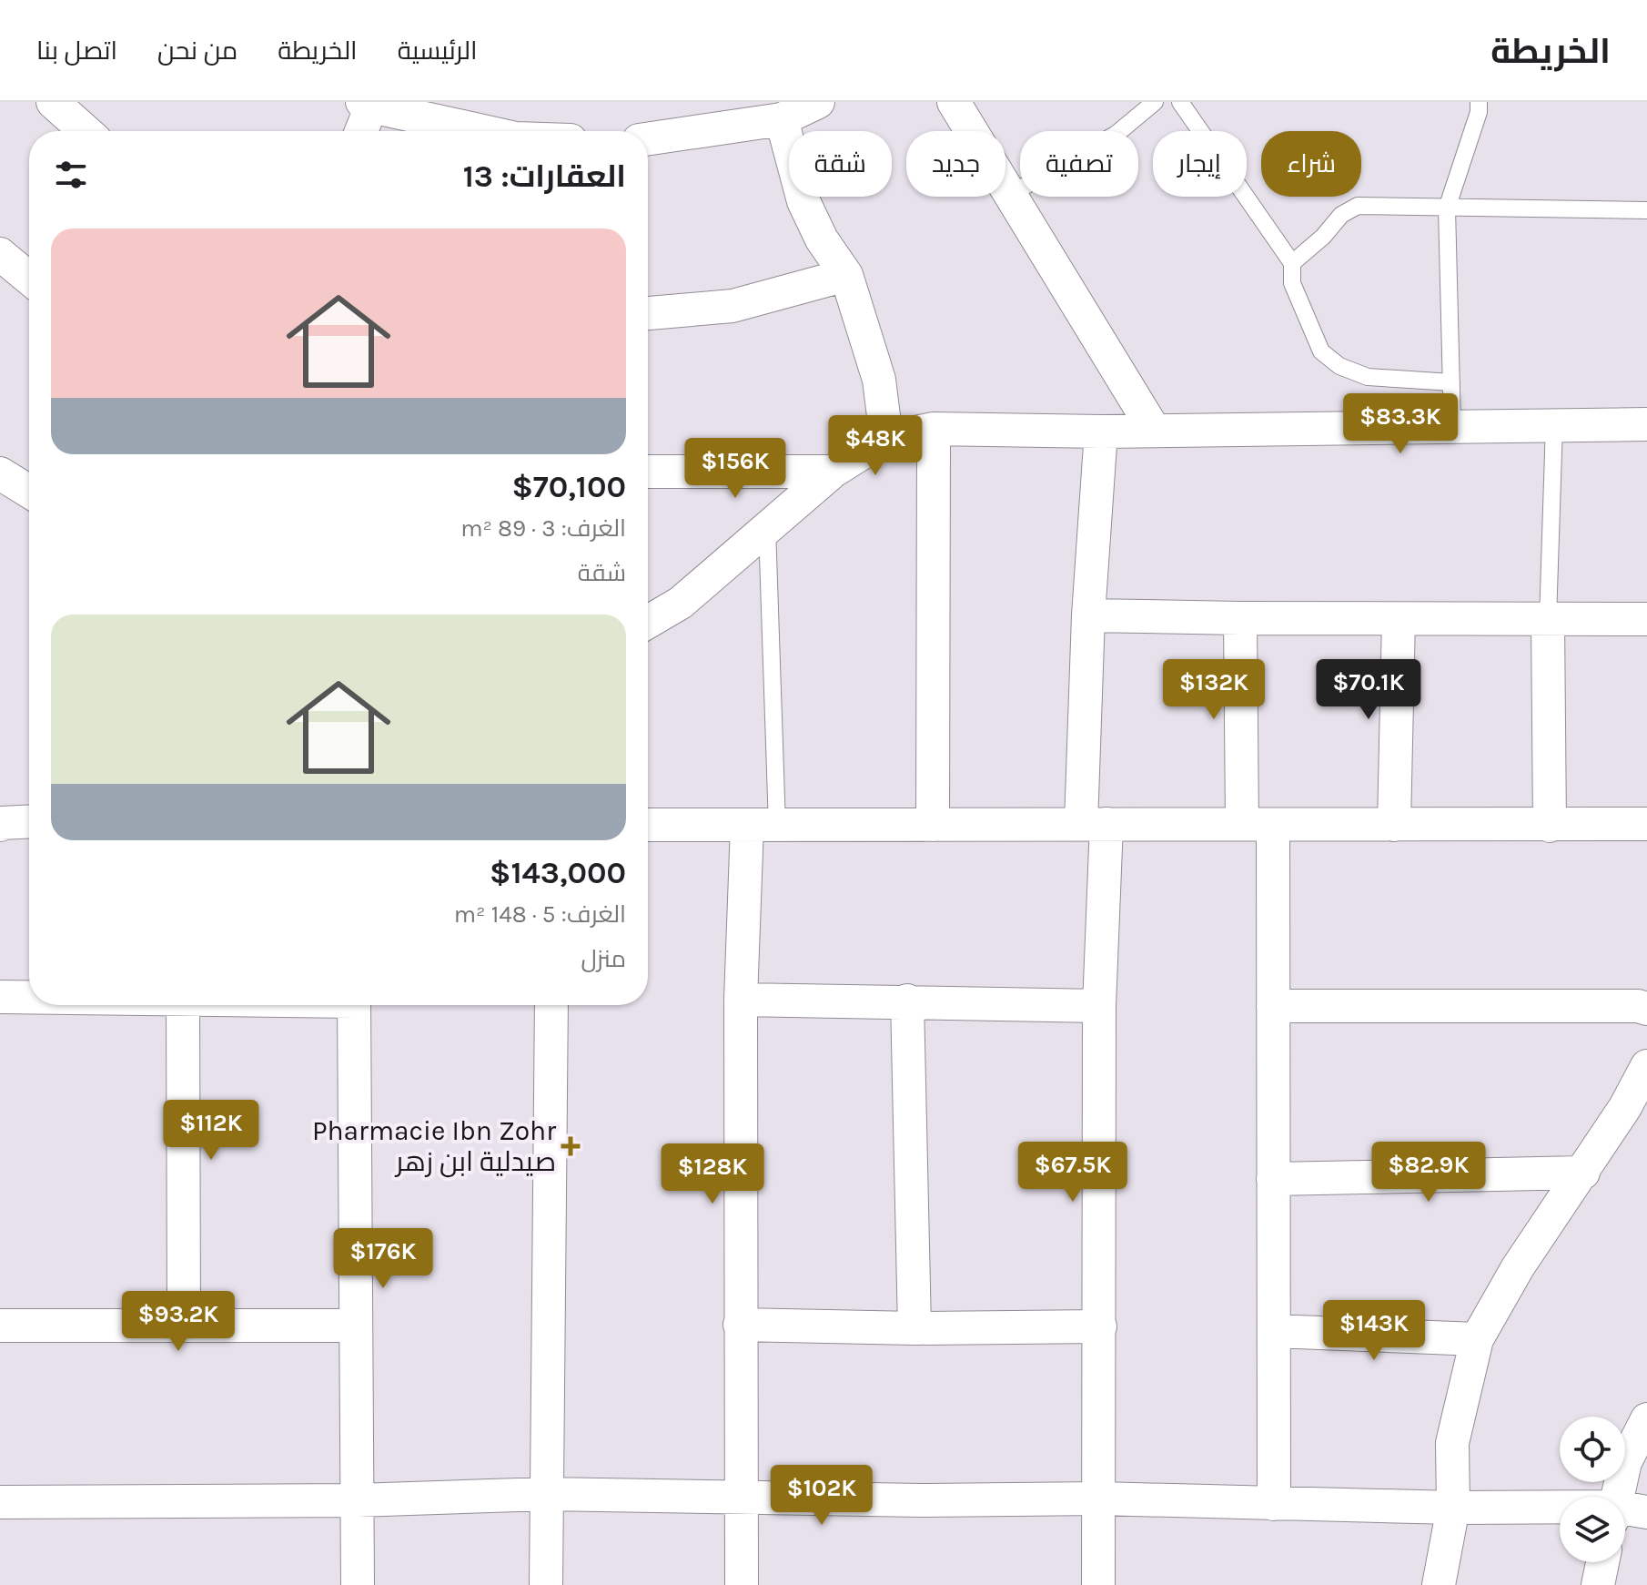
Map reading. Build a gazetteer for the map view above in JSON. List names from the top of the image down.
{
  "places": {
    "health": ["Pharmacie Ibn Zohr صيدلية ابن زهر"]
  },
  "page": {
    "header": "الخريطة",
    "nav": [
      "الرئيسية",
      "الخريطة",
      "من نحن",
      "اتصل بنا"
    ],
    "chip": [
      "شراء",
      "إيجار",
      "تصفية",
      "جديد",
      "شقة"
    ],
    "heading": "العقارات: 13",
    "list": [
      {
        "name": "$70,100",
        "note": "الغرف: 3 · 89 m² · شقة"
      },
      {
        "name": "$143,000",
        "note": "الغرف: 5 · 148 m² · منزل"
      }
    ],
    "price": [
      "$83.3K",
      "$48K",
      "$156K",
      "$132K",
      "$70.1K",
      "$112K",
      "$67.5K",
      "$82.9K",
      "$128K",
      "$176K",
      "$93.2K",
      "$143K",
      "$102K"
    ]
  }
}
